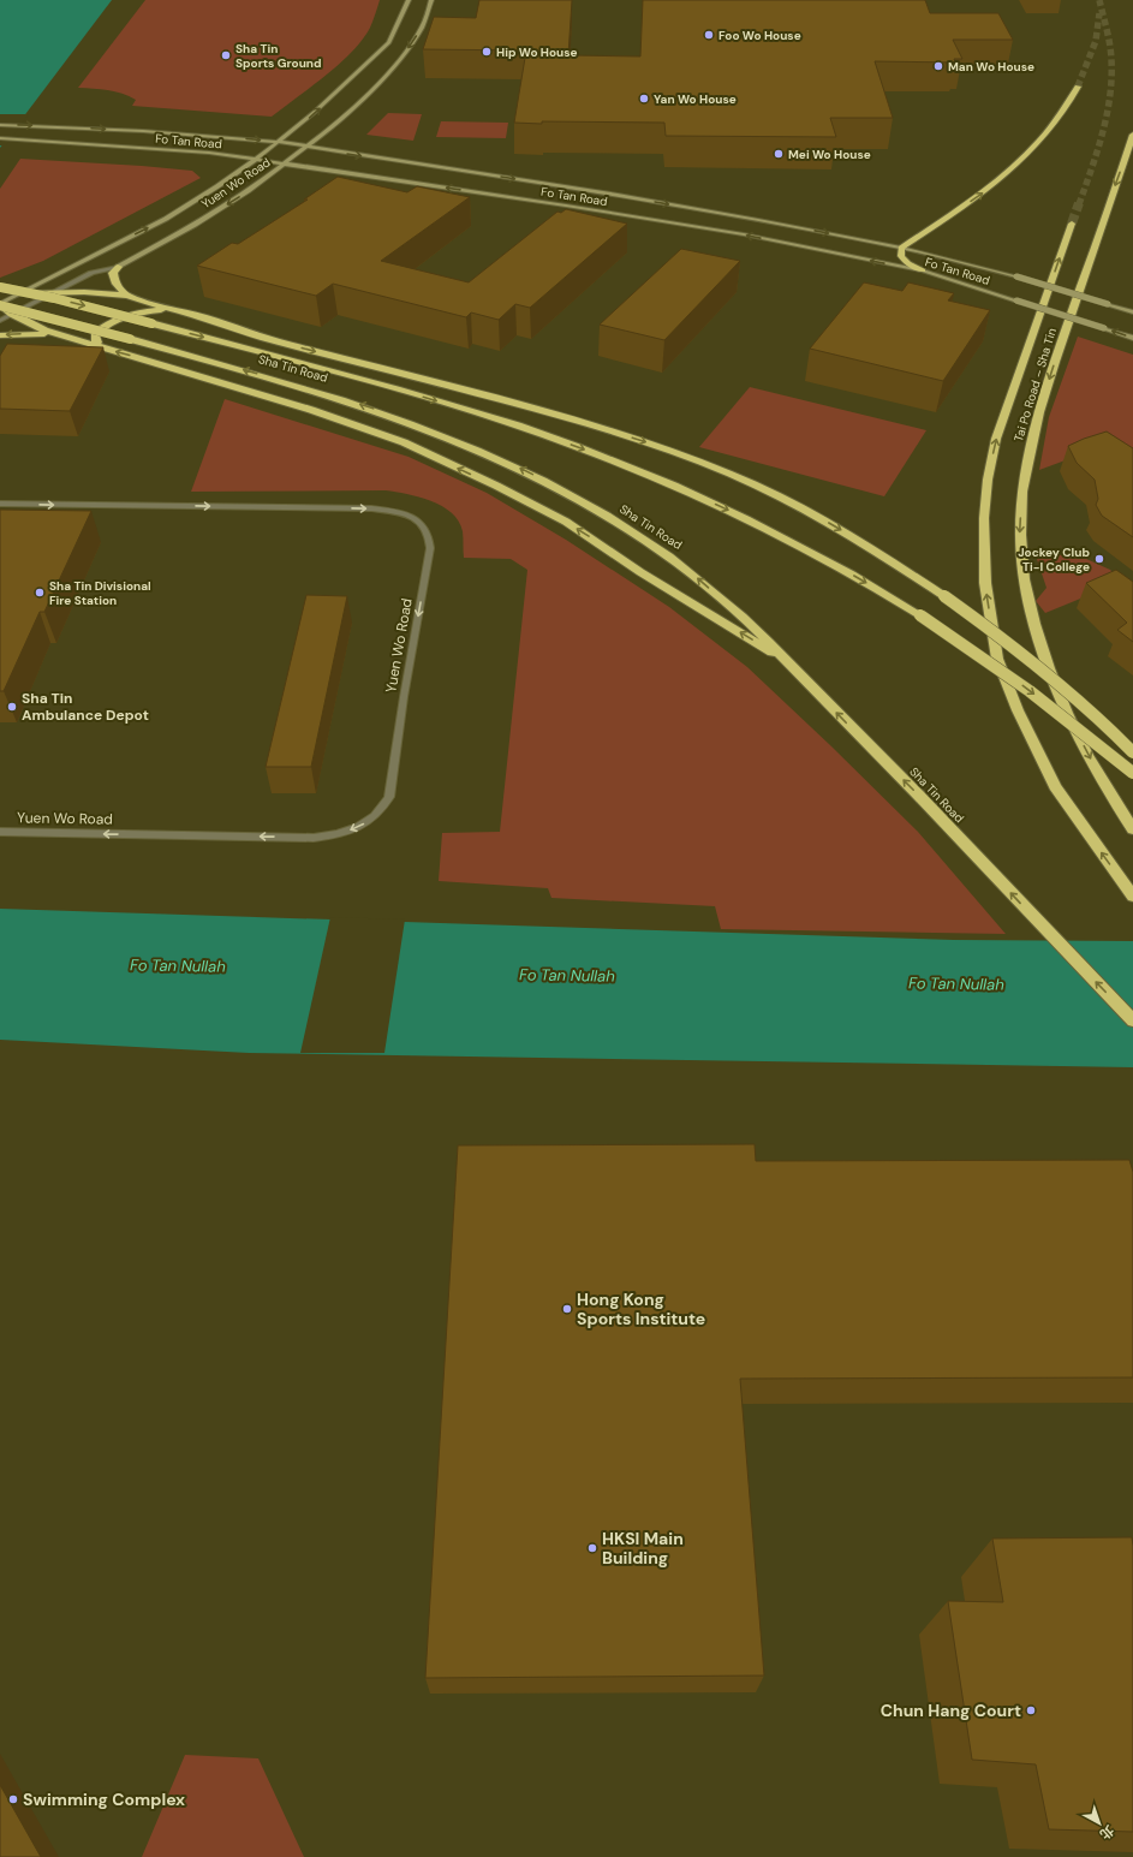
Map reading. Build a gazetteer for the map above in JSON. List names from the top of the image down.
{
  "streets": {
    "highway": ["Sha Tin Road", "Tai Po Road – Sha Tin"],
    "main road": ["Fo Tan Road", "Yuen Wo Road"]
  },
  "crossings": [
    ["Fo Tan Road", "Yuen Wo Road"],
    ["Yuen Wo Road", "Sha Tin Road"]
  ],
  "water": ["Fo Tan Nullah"],
  "places": [
    "Foo Wo House",
    "Hip Wo House",
    "Sha Tin Sports Ground",
    "Man Wo House",
    "Yan Wo House",
    "Mei Wo House",
    "Jockey Club Ti-I College",
    "Sha Tin Divisional Fire Station",
    "Sha Tin Ambulance Depot",
    "Hong Kong Sports Institute",
    "HKSI Main Building",
    "Chun Hang Court",
    "Swimming Complex"
  ],
  "north": "bottom right"
}
